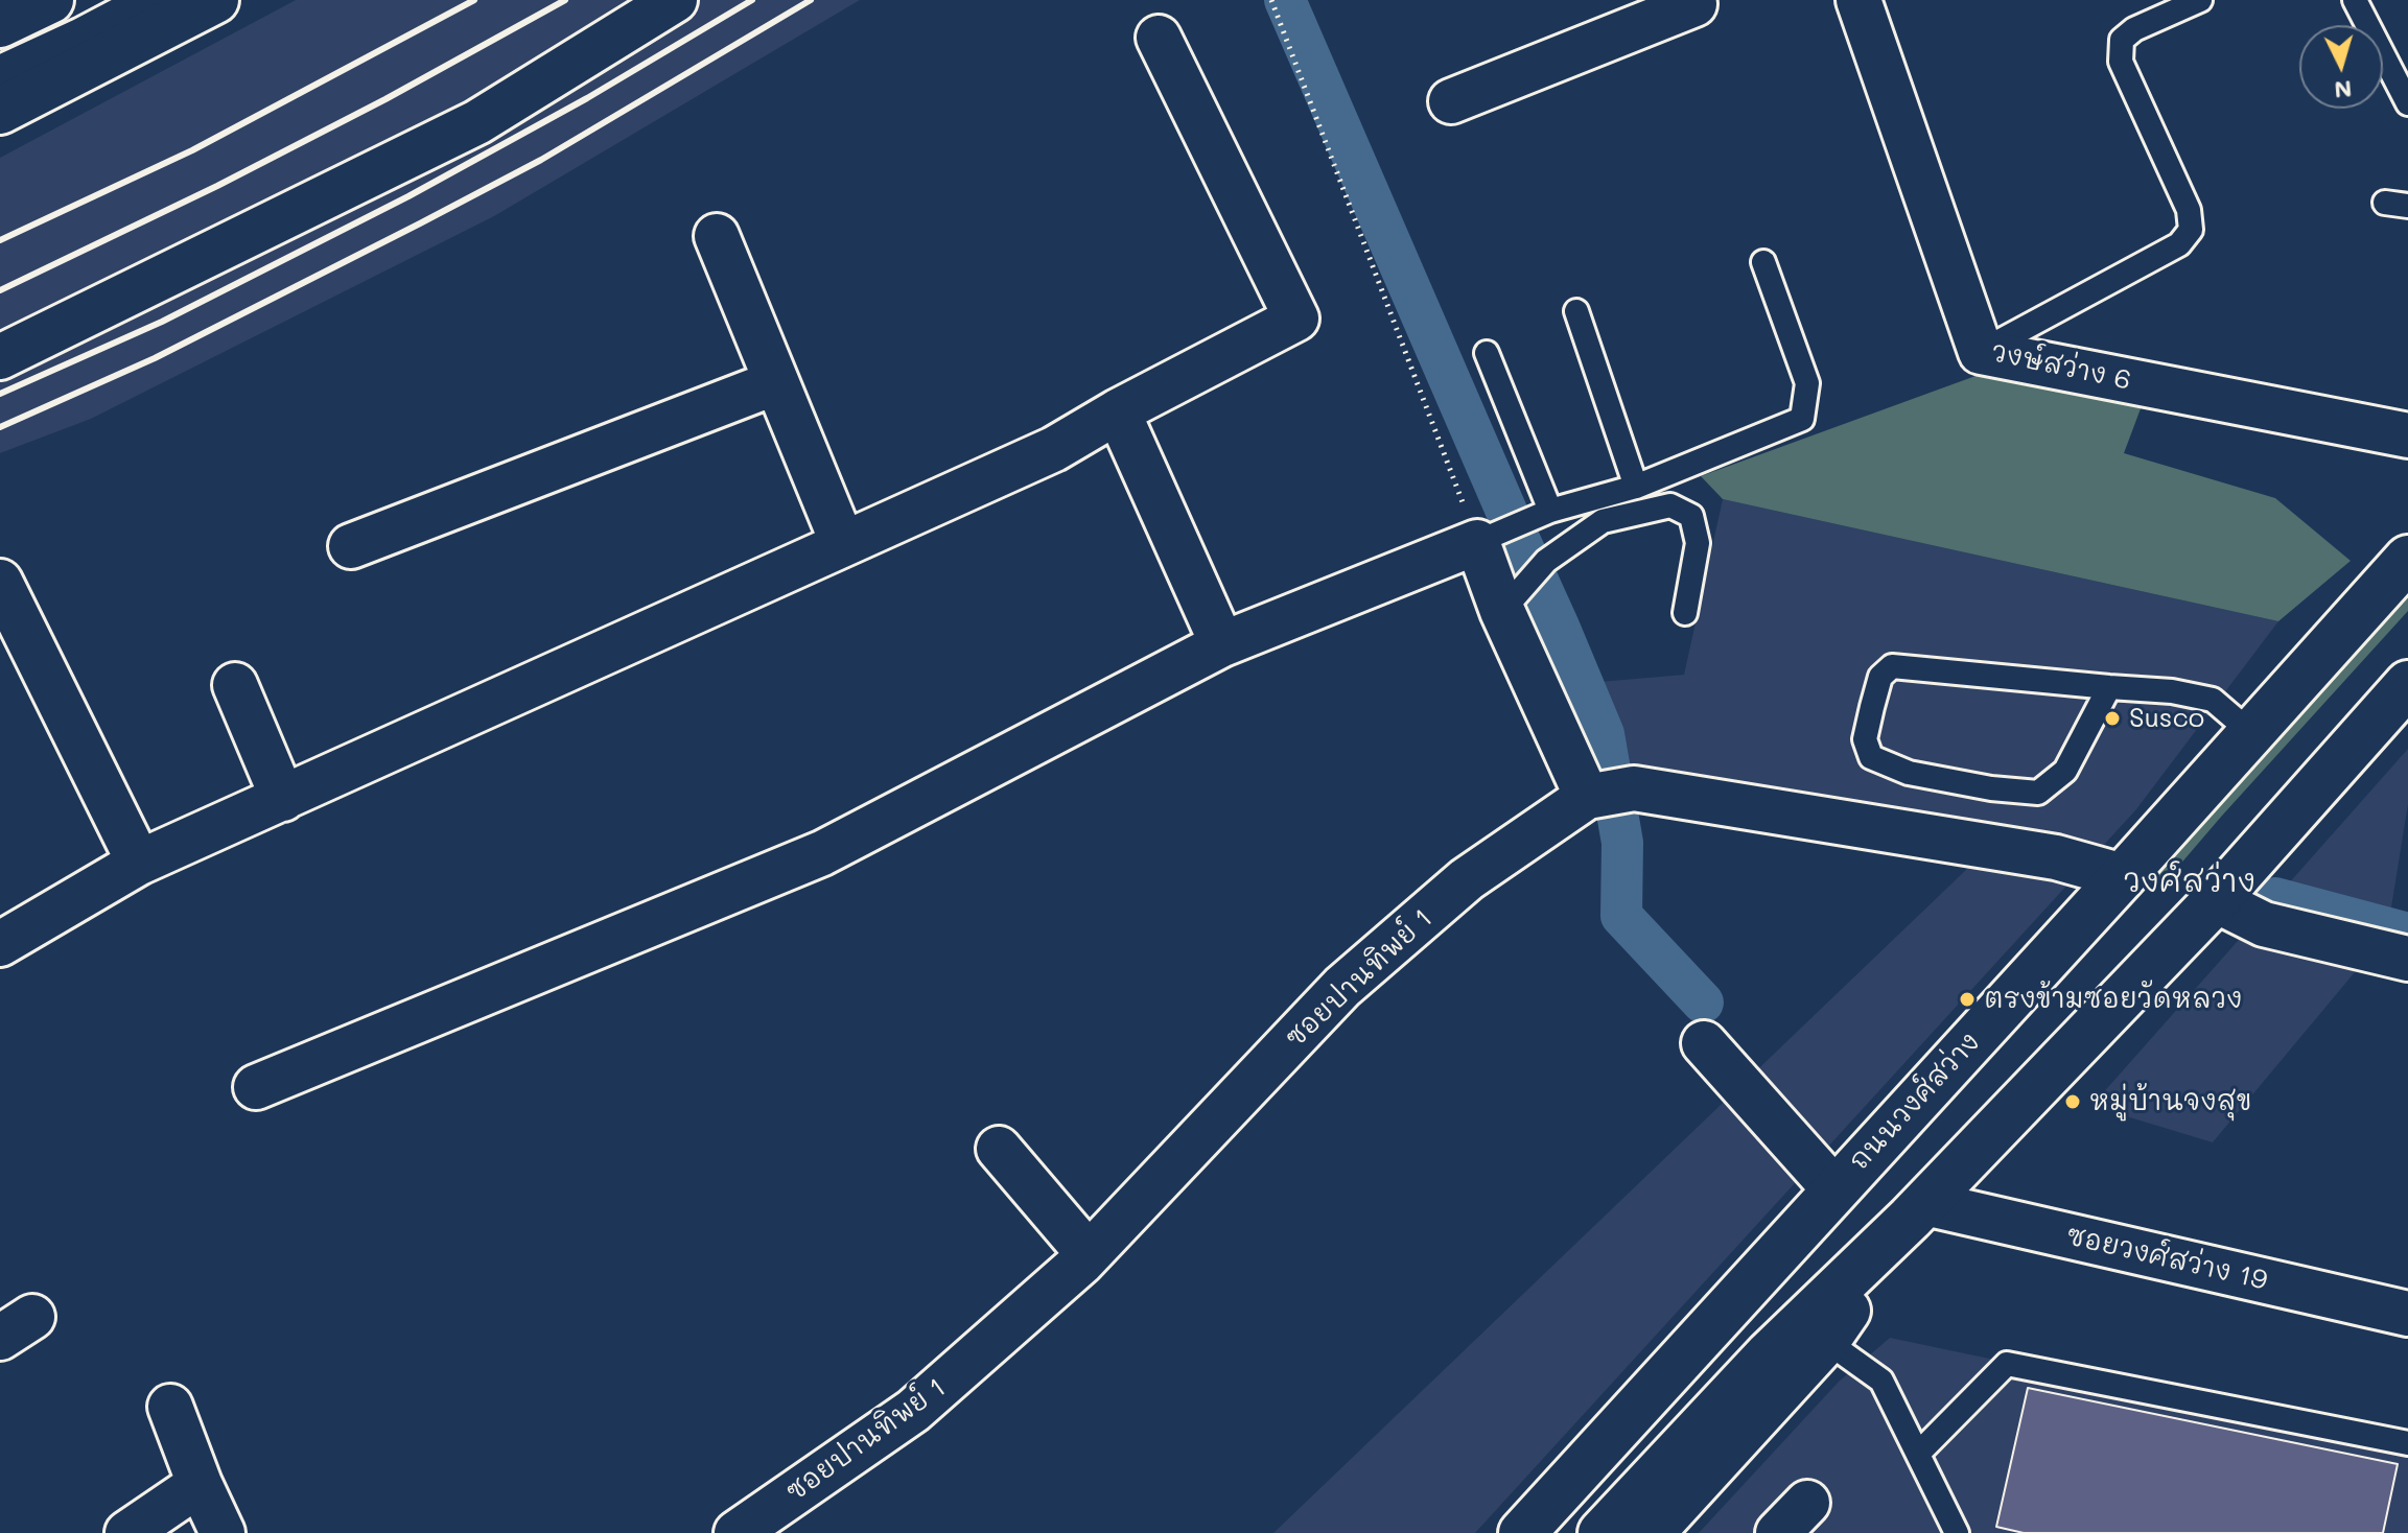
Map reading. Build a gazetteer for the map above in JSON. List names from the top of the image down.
{
  "streets": {
    "main road": ["ถนนวงศ์สว่าง"],
    "street": ["วงษ์สว่าง 6", "ซอยปานทิพย์ 1", "ซอยวงศ์สว่าง 19"]
  },
  "districts": ["วงศ์สว่าง"],
  "places": ["Susco", "ตรงข้ามซอยวัดหลวง", "หมู่บ้านจงสุข"],
  "north": "bottom"
}
